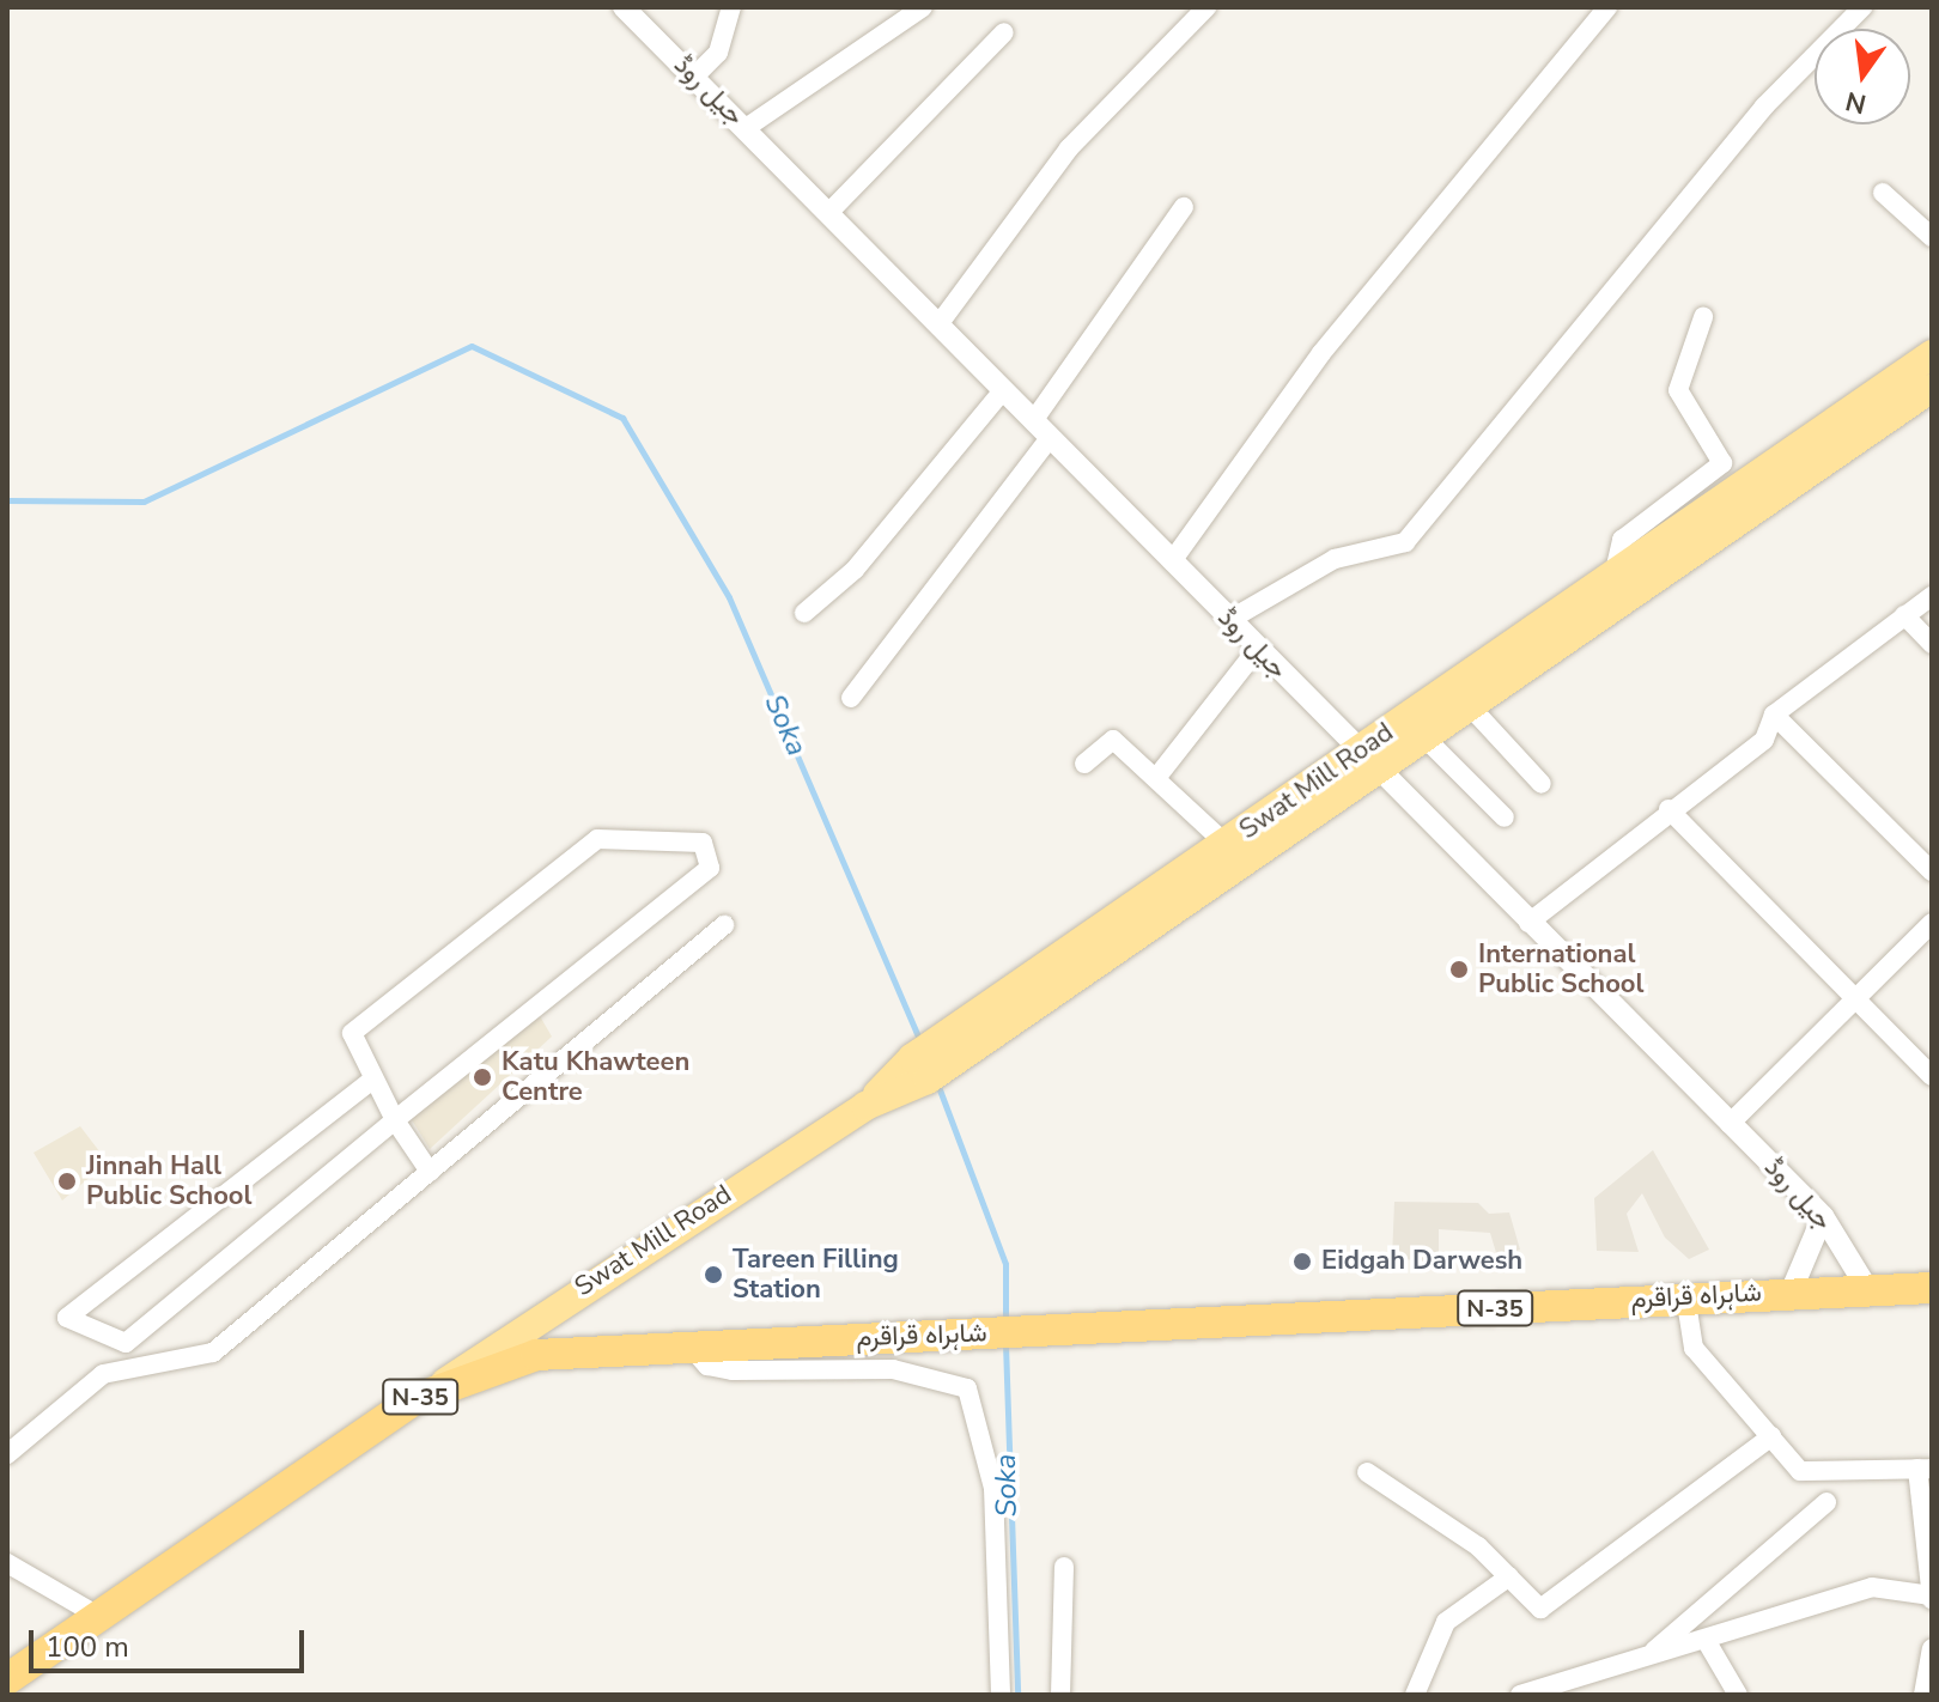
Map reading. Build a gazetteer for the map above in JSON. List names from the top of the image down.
{
  "streets": {
    "highway": ["شاہراہ قراقرم", "N-35"],
    "main road": ["Swat Mill Road"],
    "street": ["جیل روڈ"]
  },
  "crossings": [
    ["جیل روڈ", "Swat Mill Road"],
    ["جیل روڈ", "شاہراہ قراقرم"],
    ["Swat Mill Road", "شاہراہ قراقرم"]
  ],
  "water": ["Soka"],
  "places": [
    "International Public School",
    "Katu Khawteen Centre",
    "Jinnah Hall Public School",
    "Eidgah Darwesh",
    "Tareen Filling Station"
  ],
  "scale_bar": "100 m",
  "north": "bottom"
}
